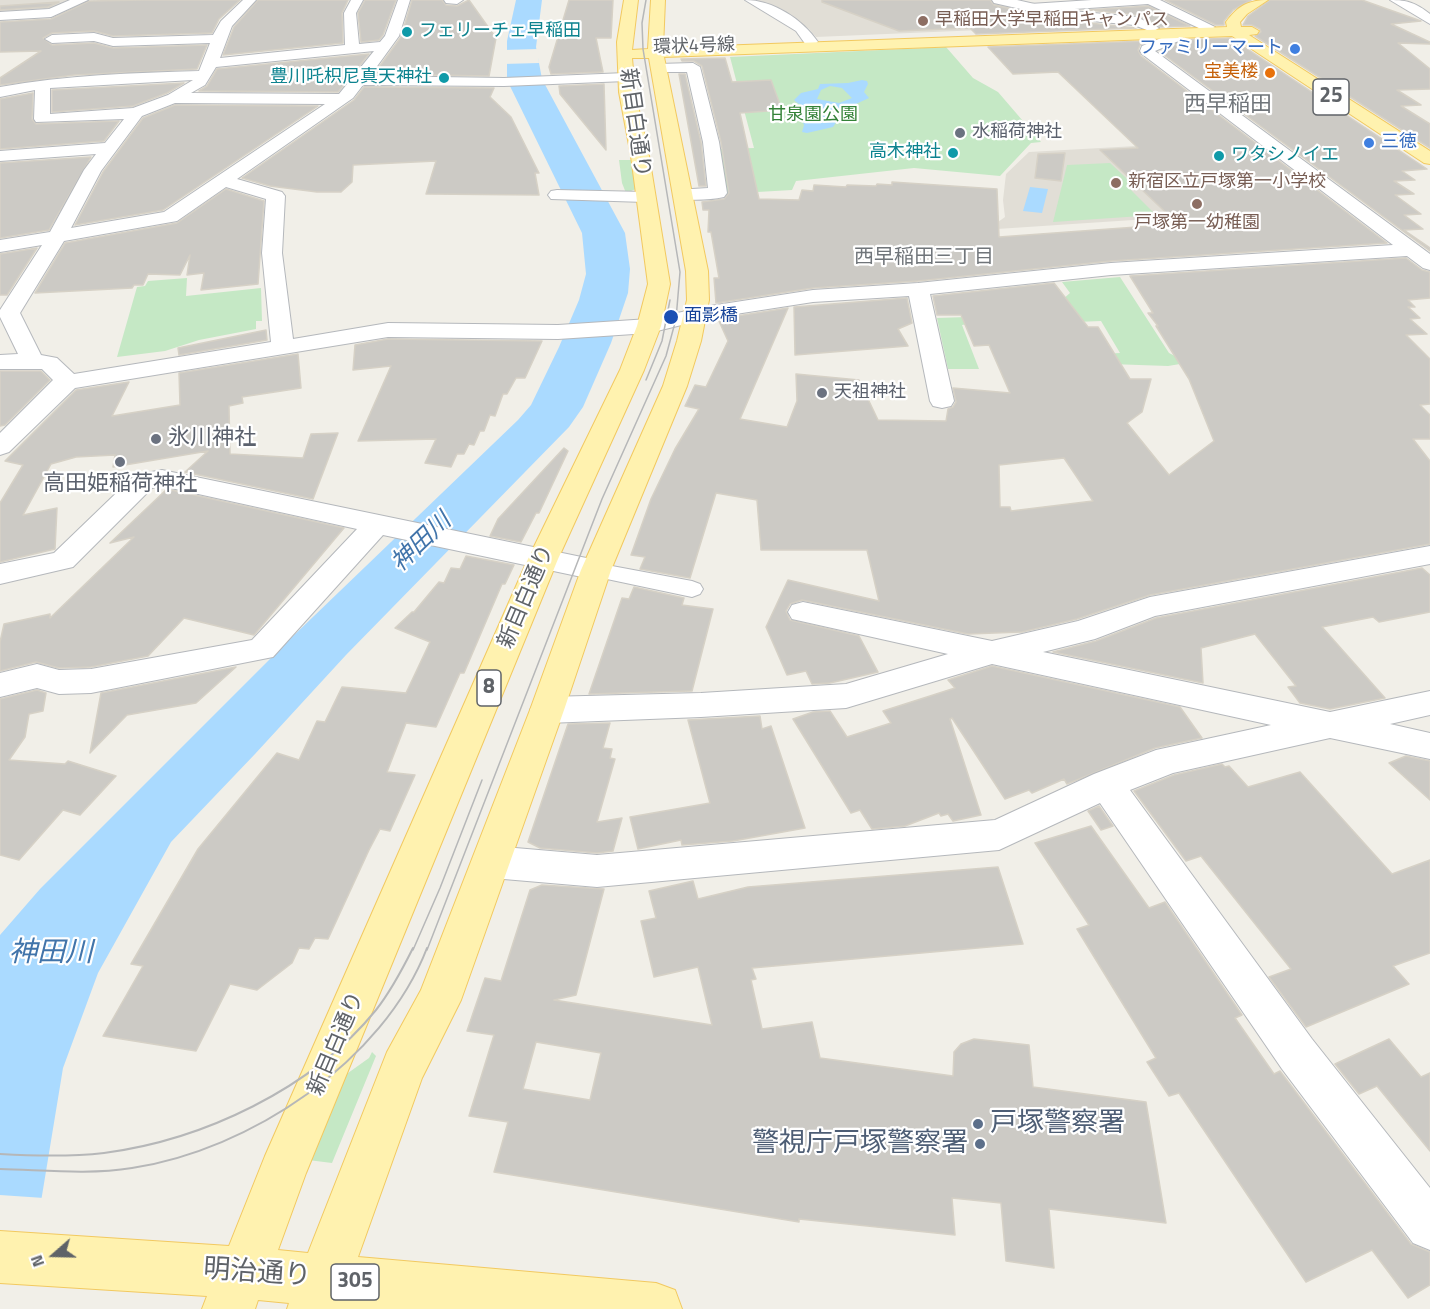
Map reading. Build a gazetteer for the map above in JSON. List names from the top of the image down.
{
  "streets": {
    "main road": [
      "環状4号線",
      "25",
      "新目白通り",
      "8",
      "明治通り",
      "305"
    ]
  },
  "crossings": [
    ["環状4号線", "25"],
    ["環状4号線", "新目白通り"],
    ["新目白通り", "明治通り"]
  ],
  "districts": ["西早稲田", "西早稲田三丁目"],
  "water": ["神田川"],
  "parks": ["甘泉園公園"],
  "places": [
    "早稲田大学早稲田キャンパス",
    "フェリーチェ早稲田",
    "ファミリーマート",
    "宝美楼",
    "豊川吒枳尼真天神社",
    "水稲荷神社",
    "三徳",
    "高木神社",
    "ワタシノイエ",
    "新宿区立戸塚第一小学校",
    "戸塚第一幼稚園",
    "面影橋",
    "天祖神社",
    "氷川神社",
    "高田姫稲荷神社",
    "戸塚警察署",
    "警視庁戸塚警察署"
  ],
  "north": "left"
}
